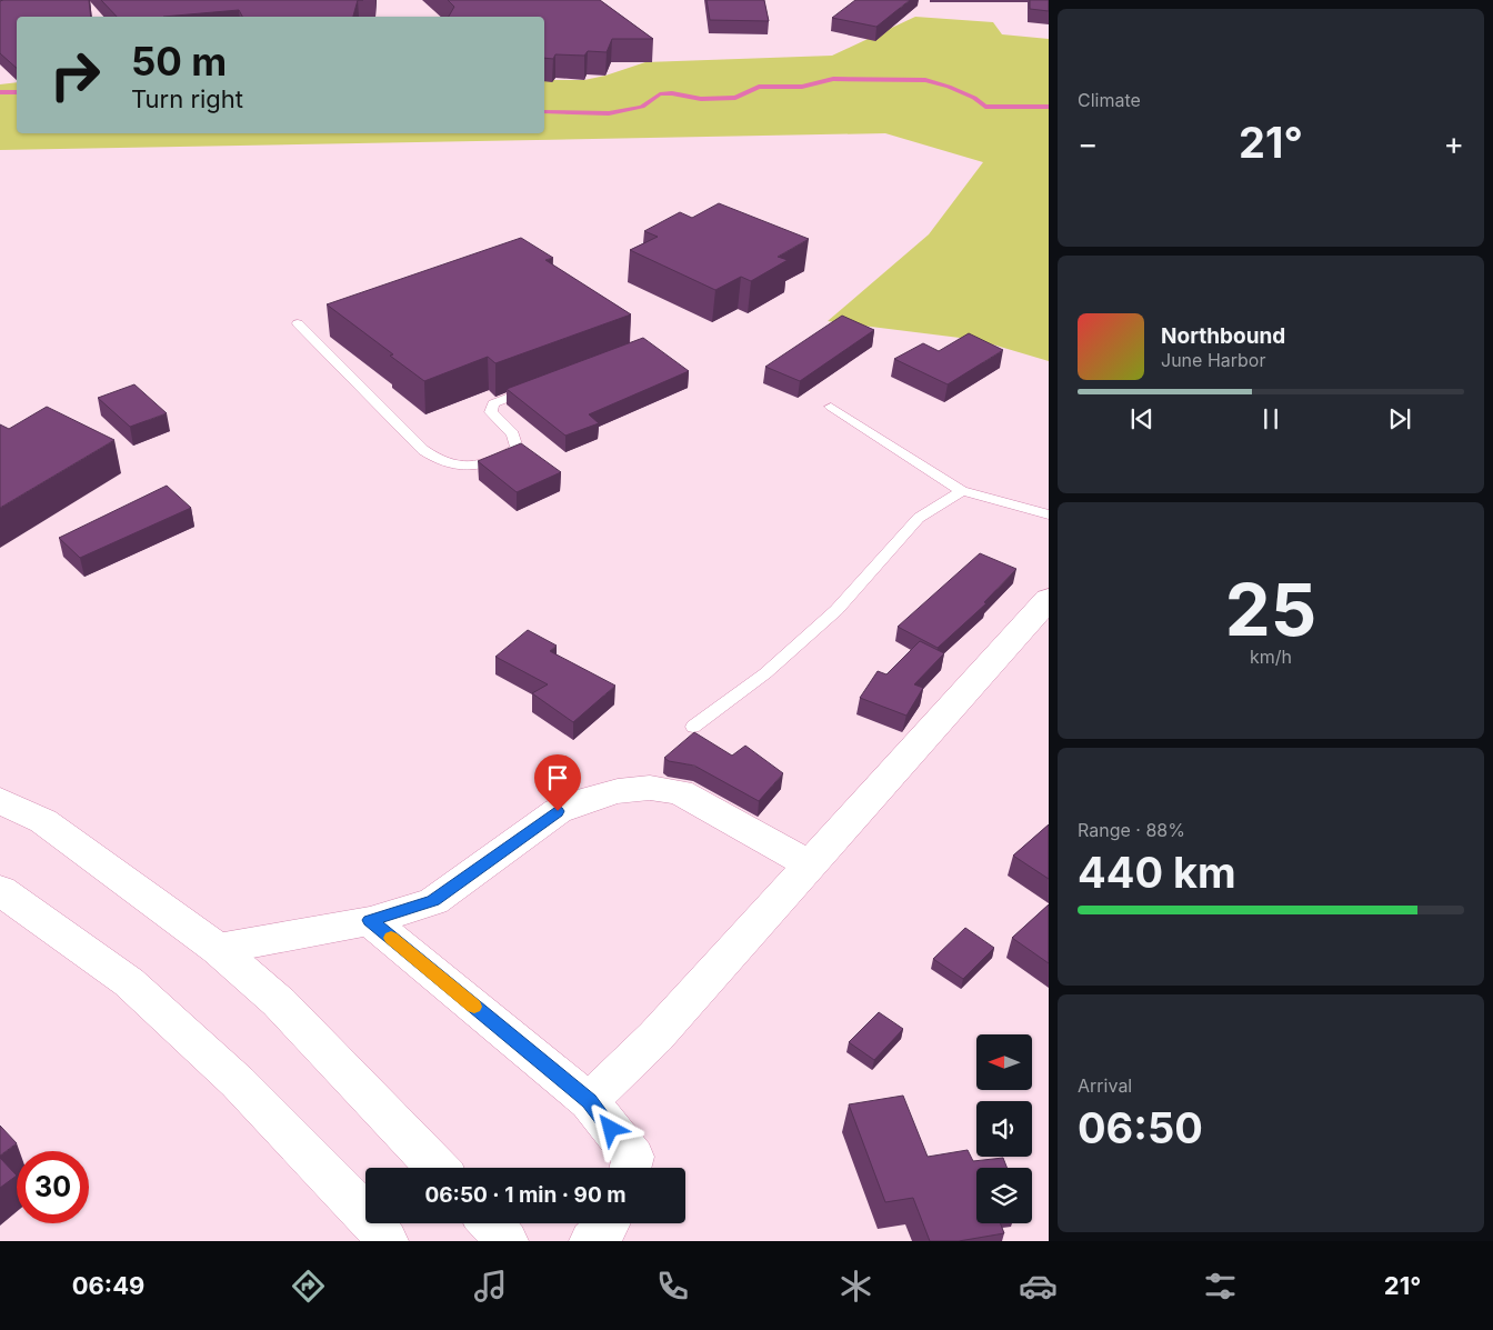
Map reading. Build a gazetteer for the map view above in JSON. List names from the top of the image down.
{
  "north": "left",
  "page": {
    "tile": [
      "Climate",
      ["25", "km/h"],
      ["Range · 88%", "440 km"],
      ["Arrival", "06:50"]
    ],
    "turn": ["50 m", "Turn right"],
    "heat": ["−", "21°", "+"],
    "song": ["Northbound", "June Harbor"],
    "limit": "30",
    "trip": "06:50 · 1 min · 90 m",
    "tabs": ["06:49", "21°"]
  }
}
